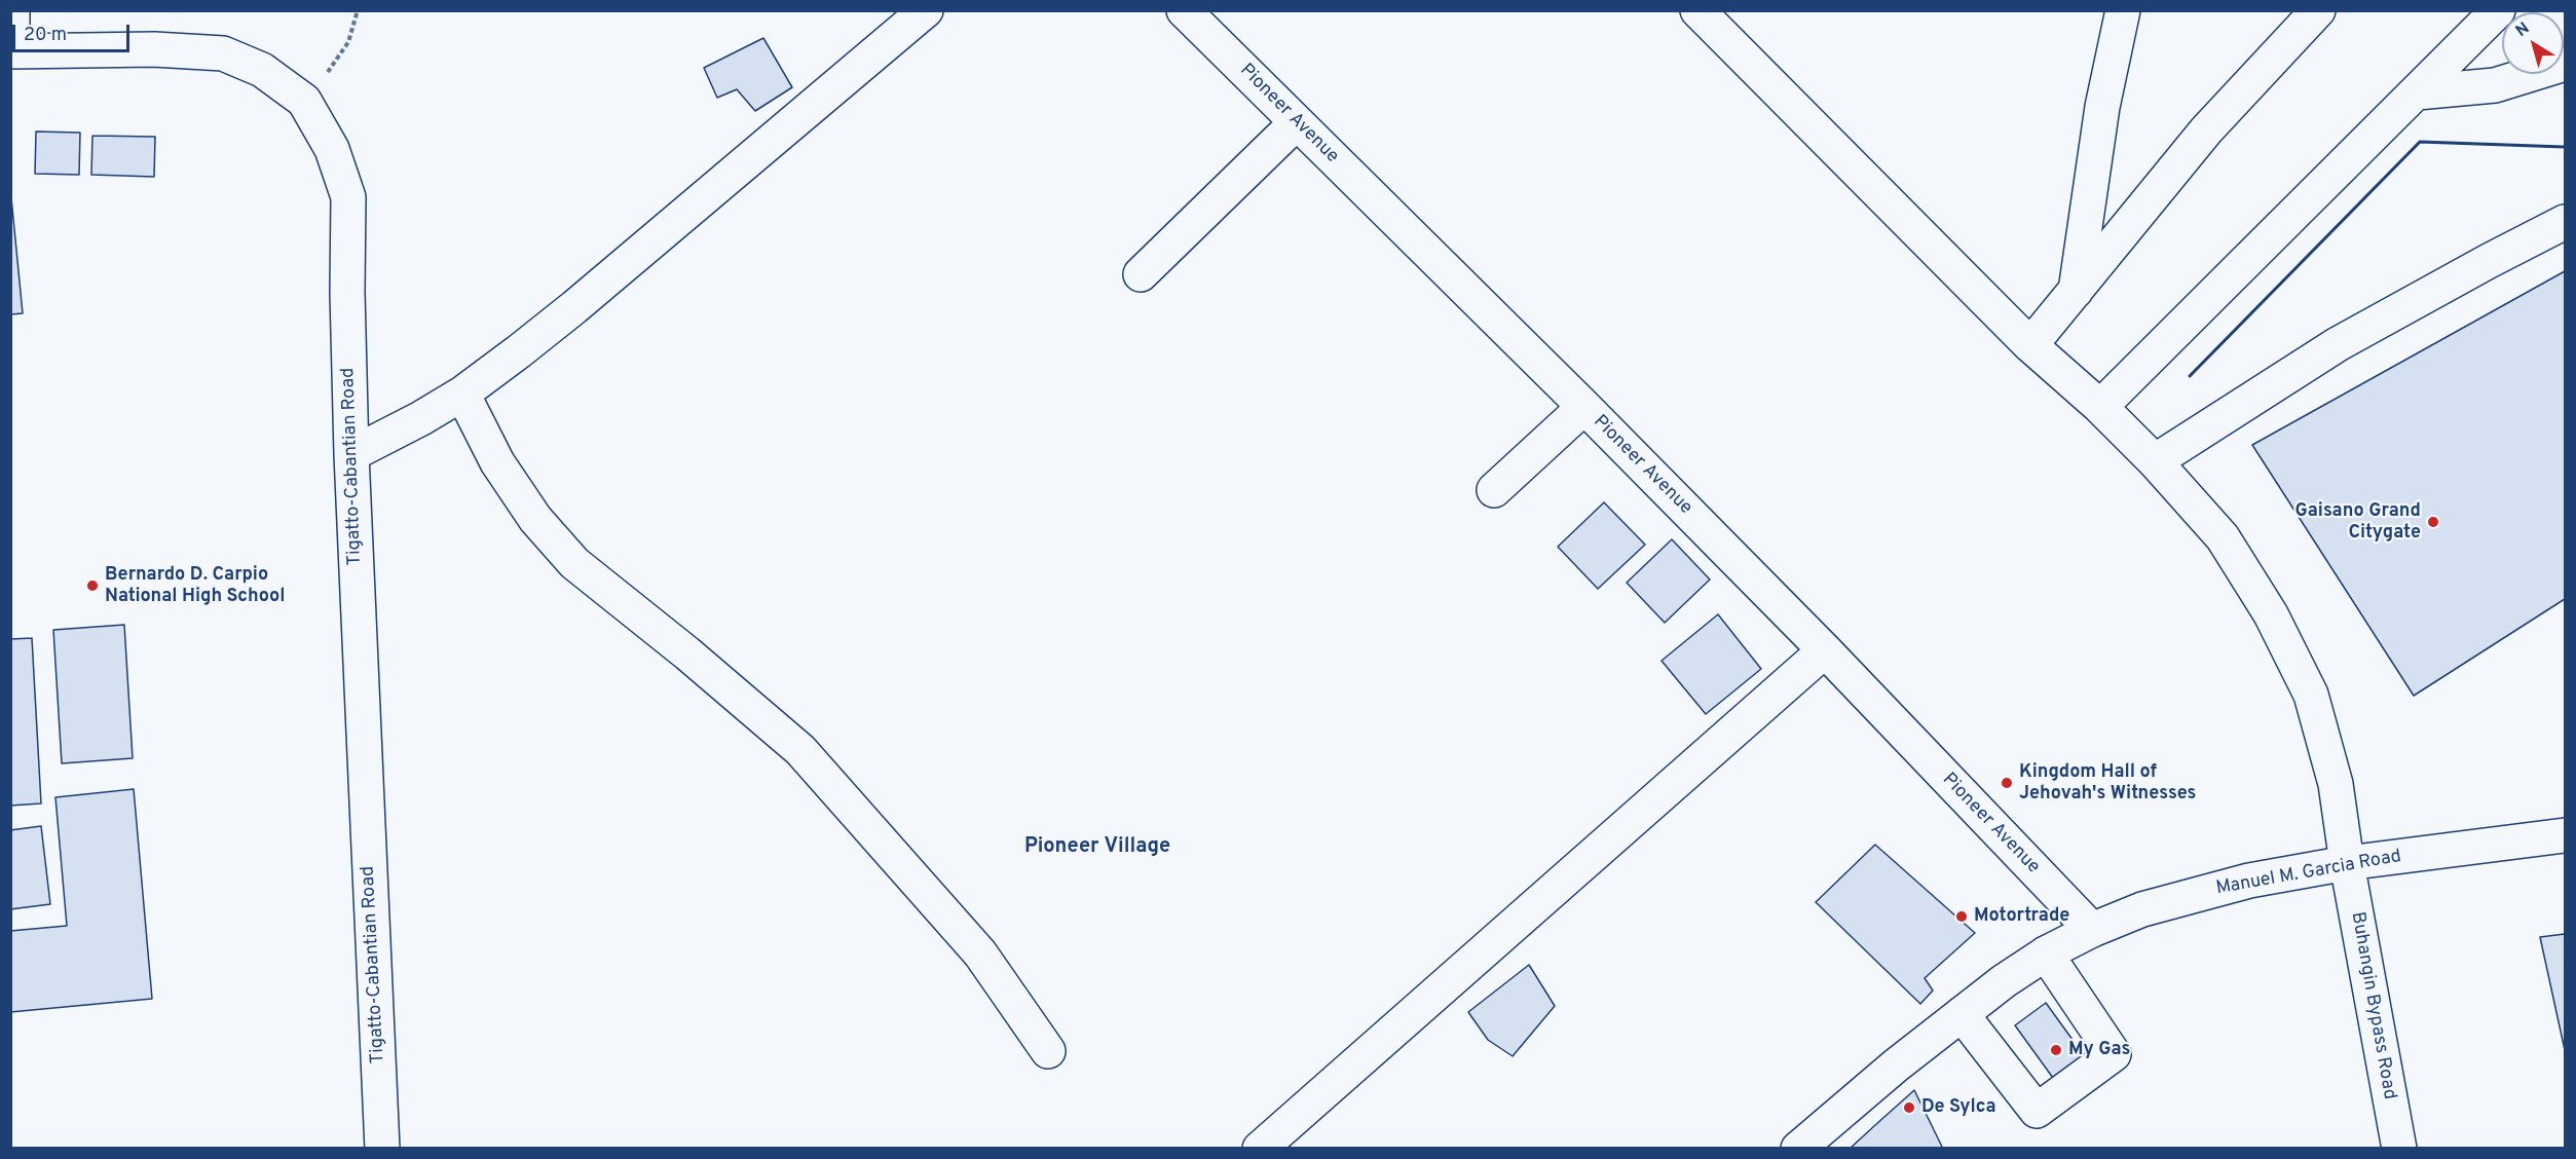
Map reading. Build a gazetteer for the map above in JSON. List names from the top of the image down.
{
  "streets": {
    "street": [
      "Pioneer Avenue",
      "Tigatto-Cabantian Road",
      "Manuel M. Garcia Road",
      "Buhangin Bypass Road"
    ]
  },
  "crossings": [
    ["Pioneer Avenue", "Manuel M. Garcia Road"],
    ["Manuel M. Garcia Road", "Buhangin Bypass Road"]
  ],
  "districts": ["Pioneer Village"],
  "places": [
    "Gaisano Grand Citygate",
    "Bernardo D. Carpio National High School",
    "Kingdom Hall of Jehovah's Witnesses",
    "Motortrade",
    "My Gas",
    "De Sylca"
  ],
  "scale_bar": "20 m",
  "north": "top left"
}
